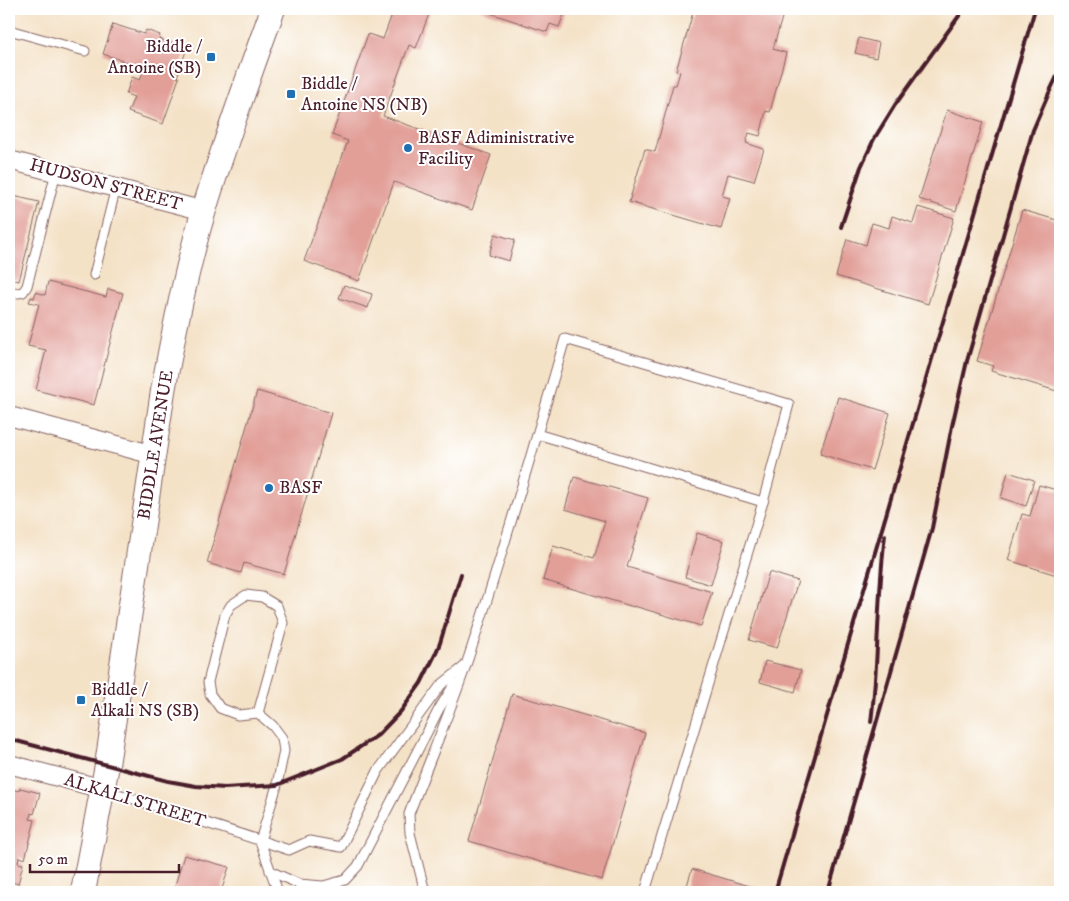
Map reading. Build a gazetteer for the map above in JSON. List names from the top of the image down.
{
  "streets": {
    "main road": ["BIDDLE AVENUE"],
    "street": ["HUDSON STREET", "ALKALI STREET"]
  },
  "crossings": [
    ["HUDSON STREET", "BIDDLE AVENUE"],
    ["BIDDLE AVENUE", "ALKALI STREET"]
  ],
  "places": {
    "transit": ["Biddle / Antoine (SB)", "Biddle / Antoine NS (NB)", "Biddle / Alkali NS (SB)"],
    "other": ["BASF Adiministrative Facility", "BASF"]
  },
  "scale_bar": "50 m"
}
